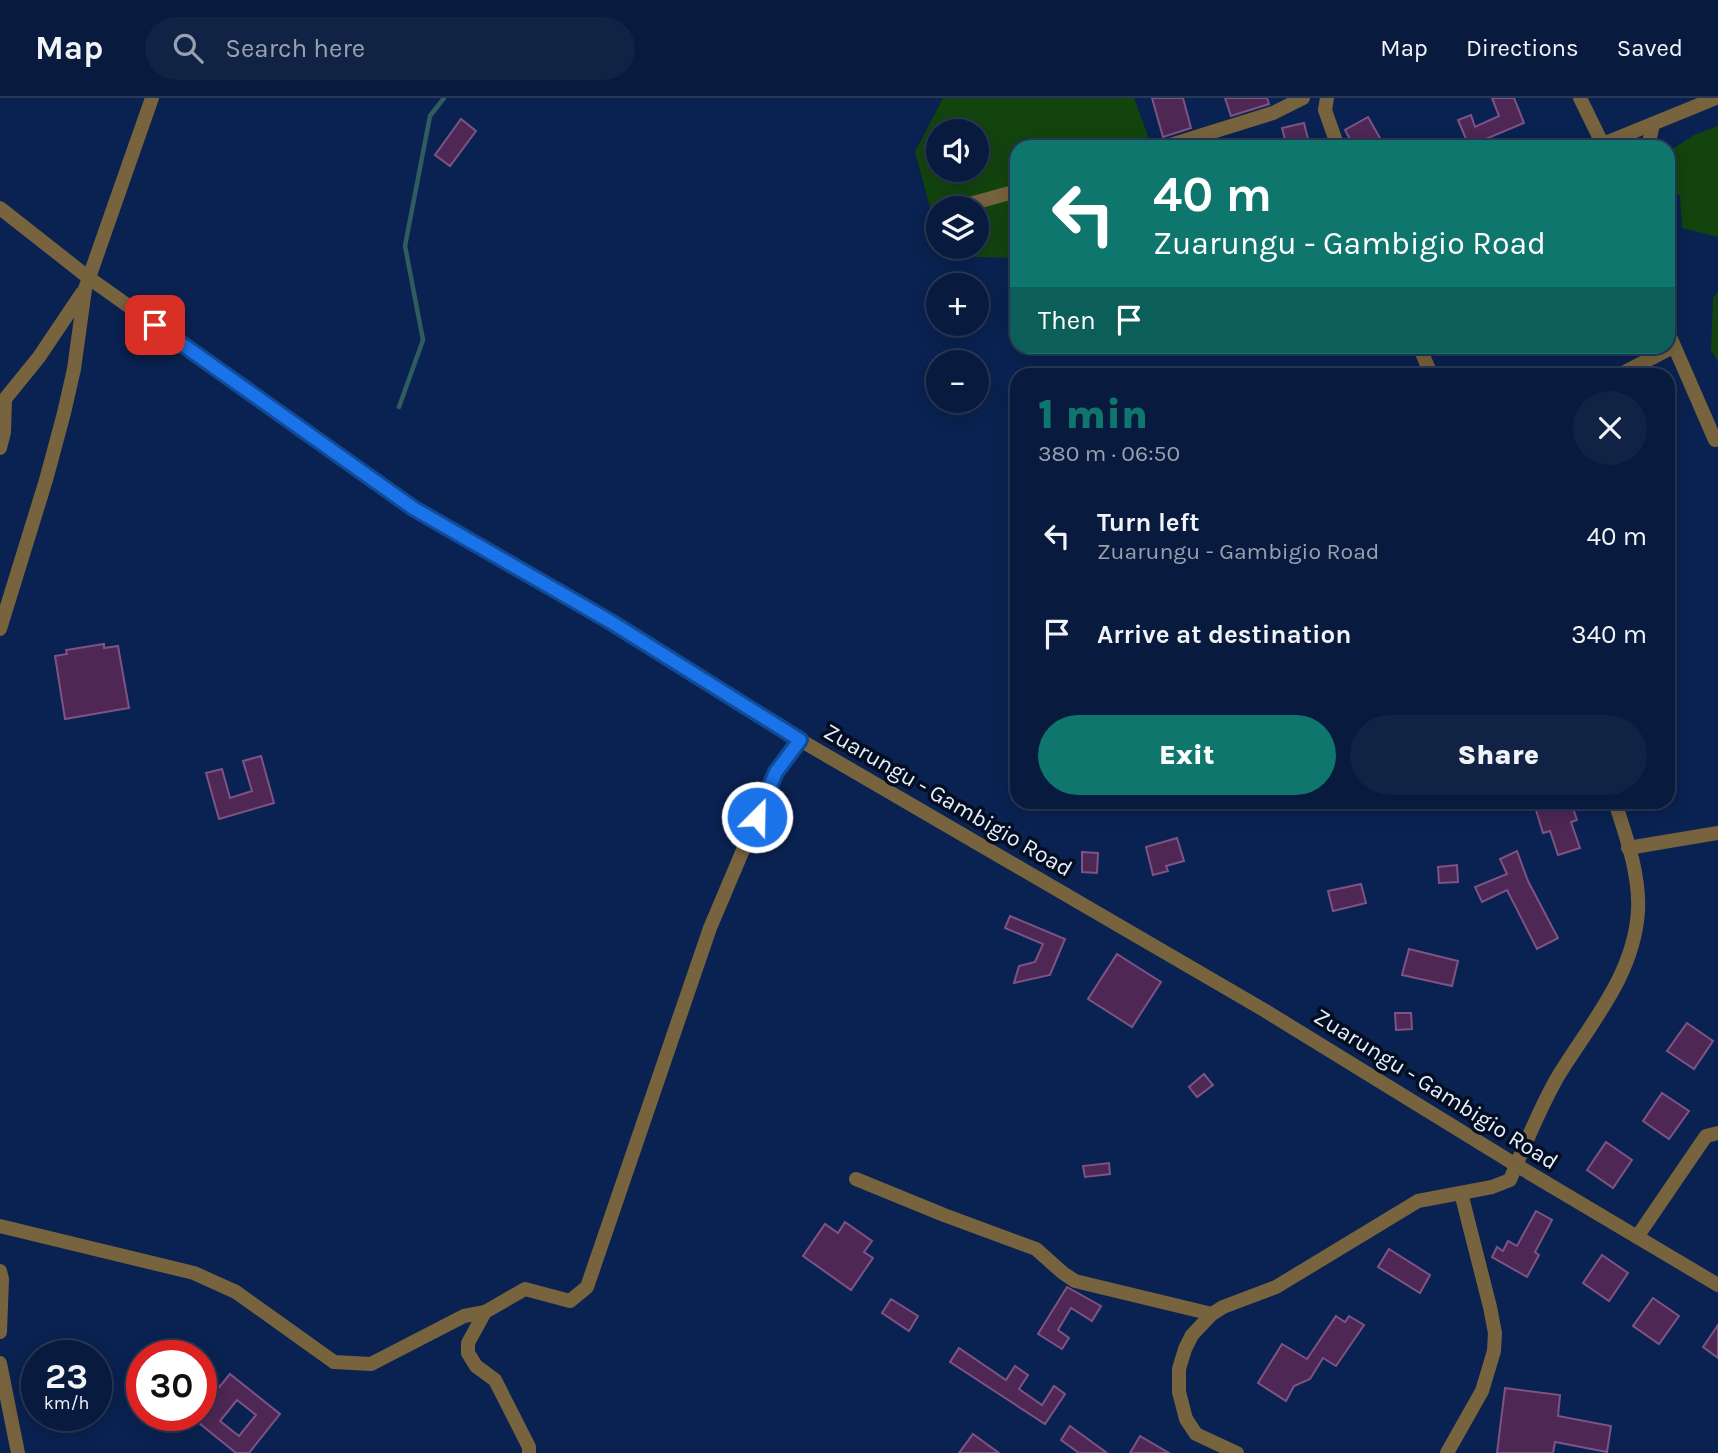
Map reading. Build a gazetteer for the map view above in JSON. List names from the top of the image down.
{
  "streets": {
    "street": ["Zuarungu - Gambigio Road"]
  },
  "page": {
    "header": "Map",
    "search": "Search here",
    "nav": ["Map", "Directions", "Saved"],
    "map_buttons": ["+", "−"],
    "turn": ["40 m", "Zuarungu - Gambigio Road"],
    "then": "Then",
    "heading": ["1 min", "380 m · 06:50"],
    "list": [
      {
        "name": "Turn left",
        "note": "Zuarungu - Gambigio Road",
        "value": "40 m"
      },
      {
        "name": "Arrive at destination",
        "value": "340 m"
      }
    ],
    "buttons": ["Exit", "Share"],
    "speed": "23 km/h",
    "limit": "30"
  }
}
